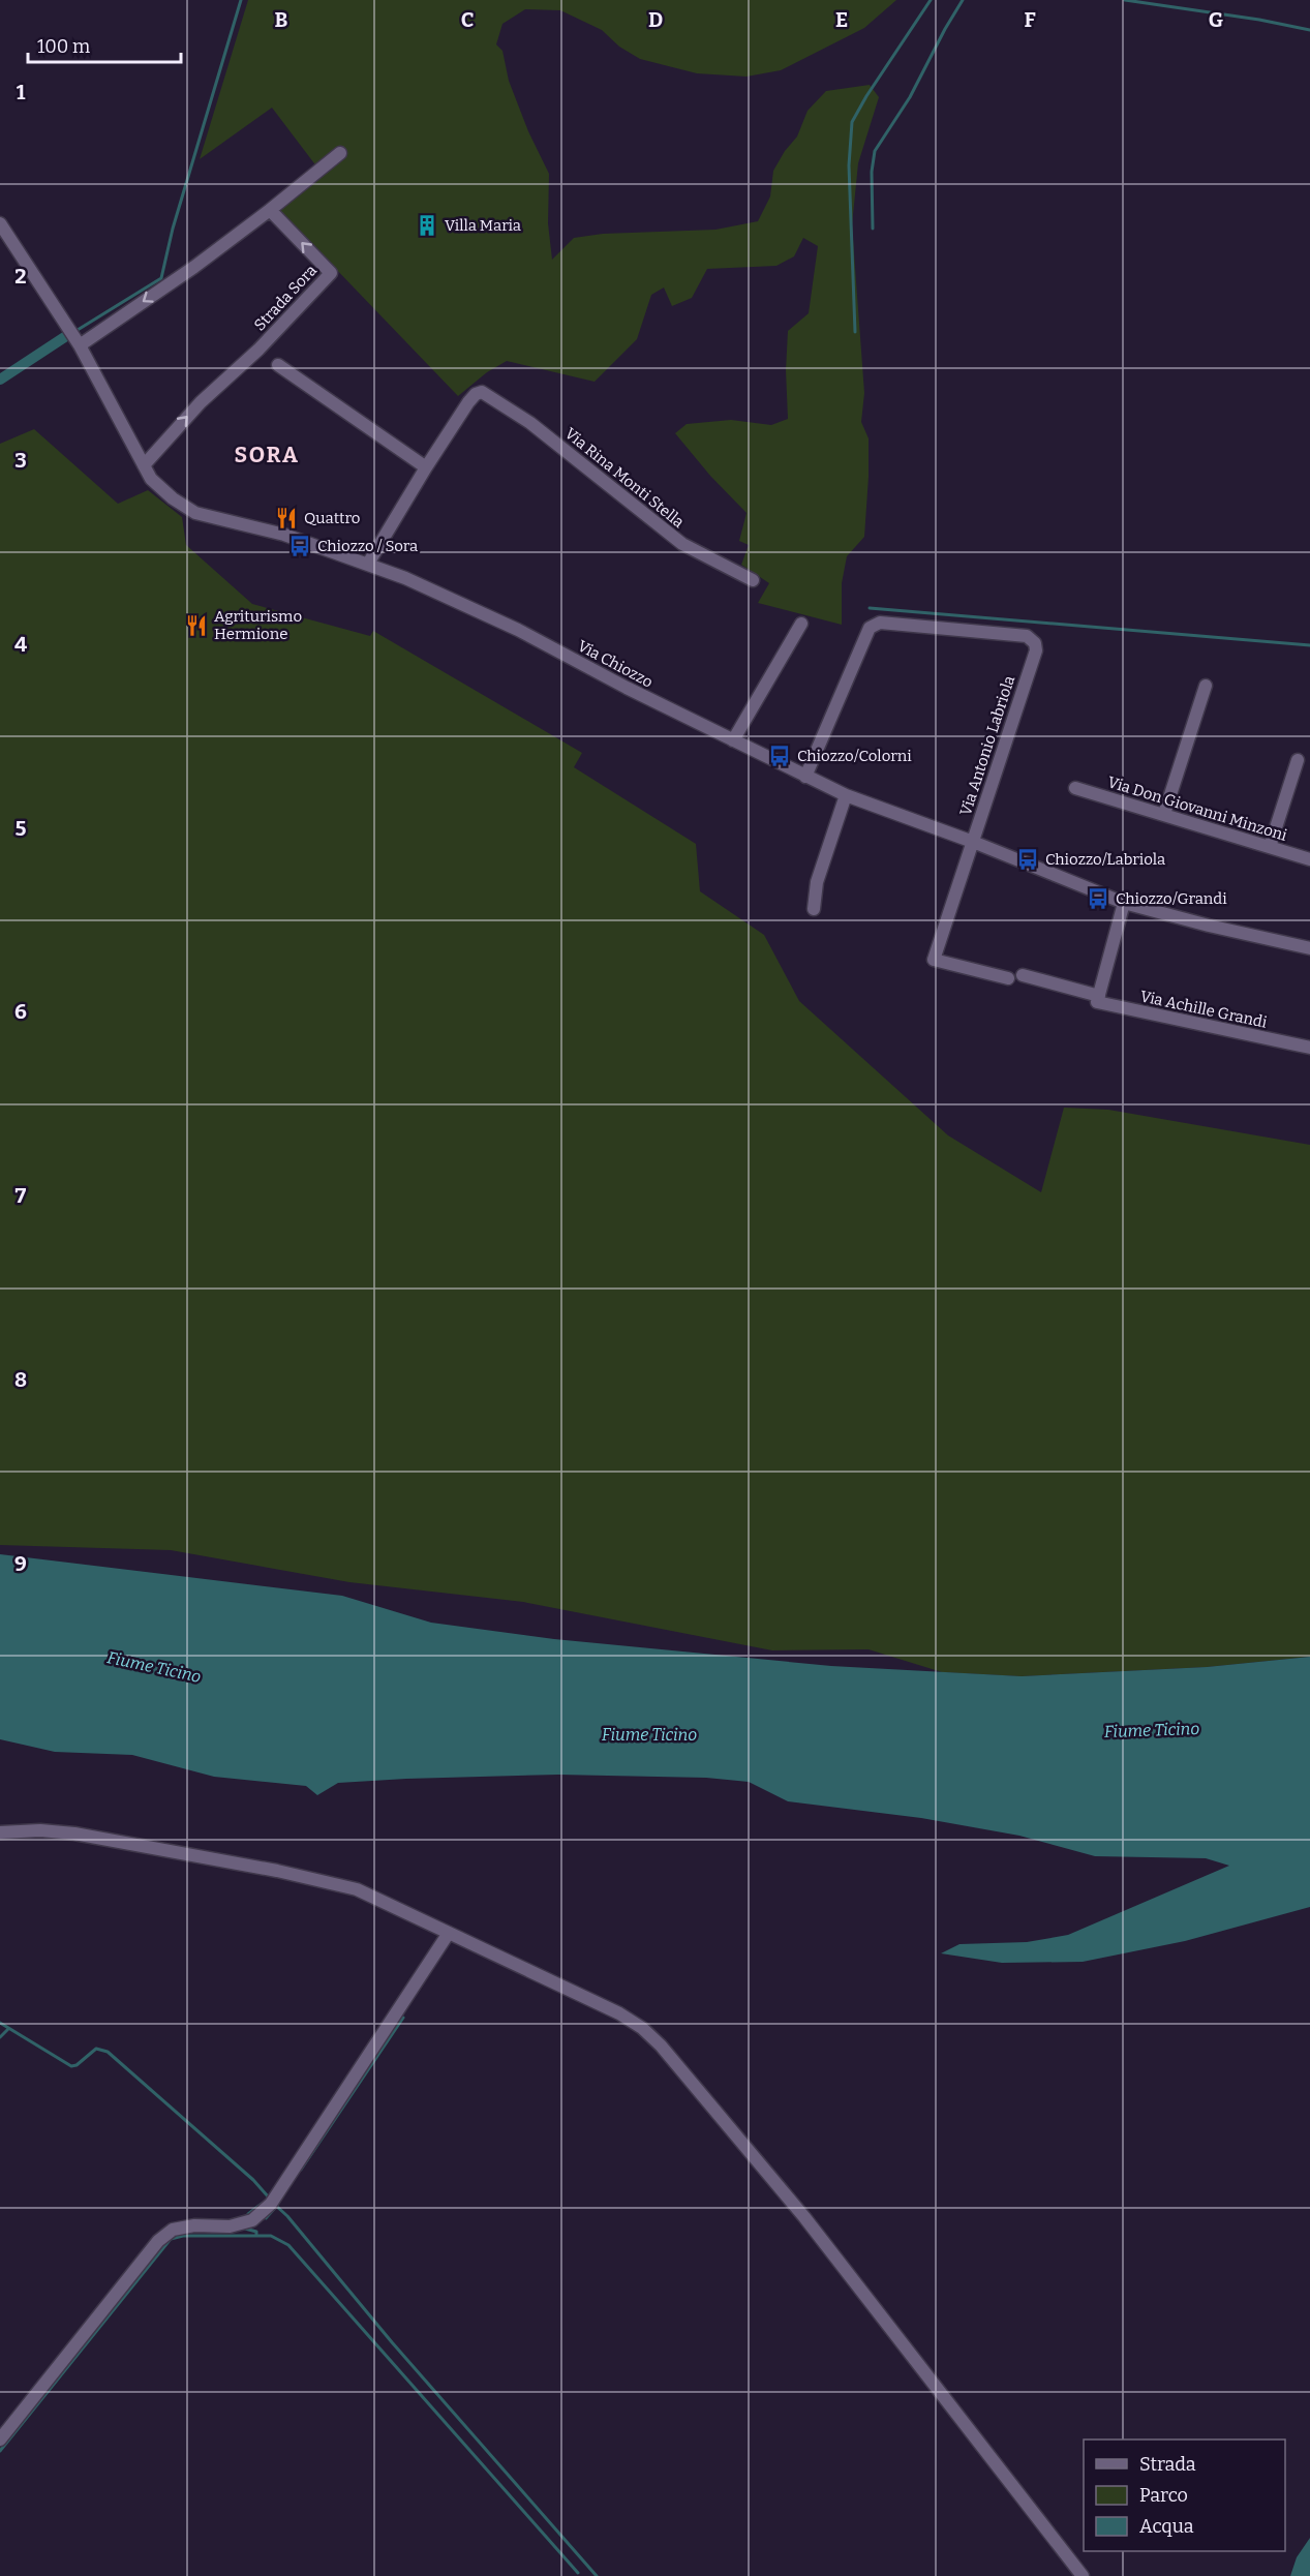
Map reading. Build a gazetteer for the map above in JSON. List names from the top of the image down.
{
  "streets": {
    "street": [
      "Strada Sora",
      "Via Rina Monti Stella",
      "Via Chiozzo",
      "Via Antonio Labriola",
      "Via Don Giovanni Minzoni",
      "Via Achille Grandi"
    ]
  },
  "crossings": [
    ["Via Chiozzo", "Via Antonio Labriola"]
  ],
  "districts": ["SORA"],
  "water": ["Fiume Ticino"],
  "places": {
    "building": ["Villa Maria"],
    "restaurant": ["Quattro", "Agriturismo Hermione"],
    "bus stop": [
      "Chiozzo / Sora",
      "Chiozzo/Colorni",
      "Chiozzo/Labriola",
      "Chiozzo/Grandi"
    ]
  },
  "legend": ["Strada", "Parco", "Acqua"],
  "scale_bar": "100 m",
  "grid": {
    "columns": [
      "B",
      "C",
      "D",
      "E",
      "F",
      "G"
    ],
    "rows": [
      "1",
      "2",
      "3",
      "4",
      "5",
      "6",
      "7",
      "8",
      "9"
    ]
  }
}
